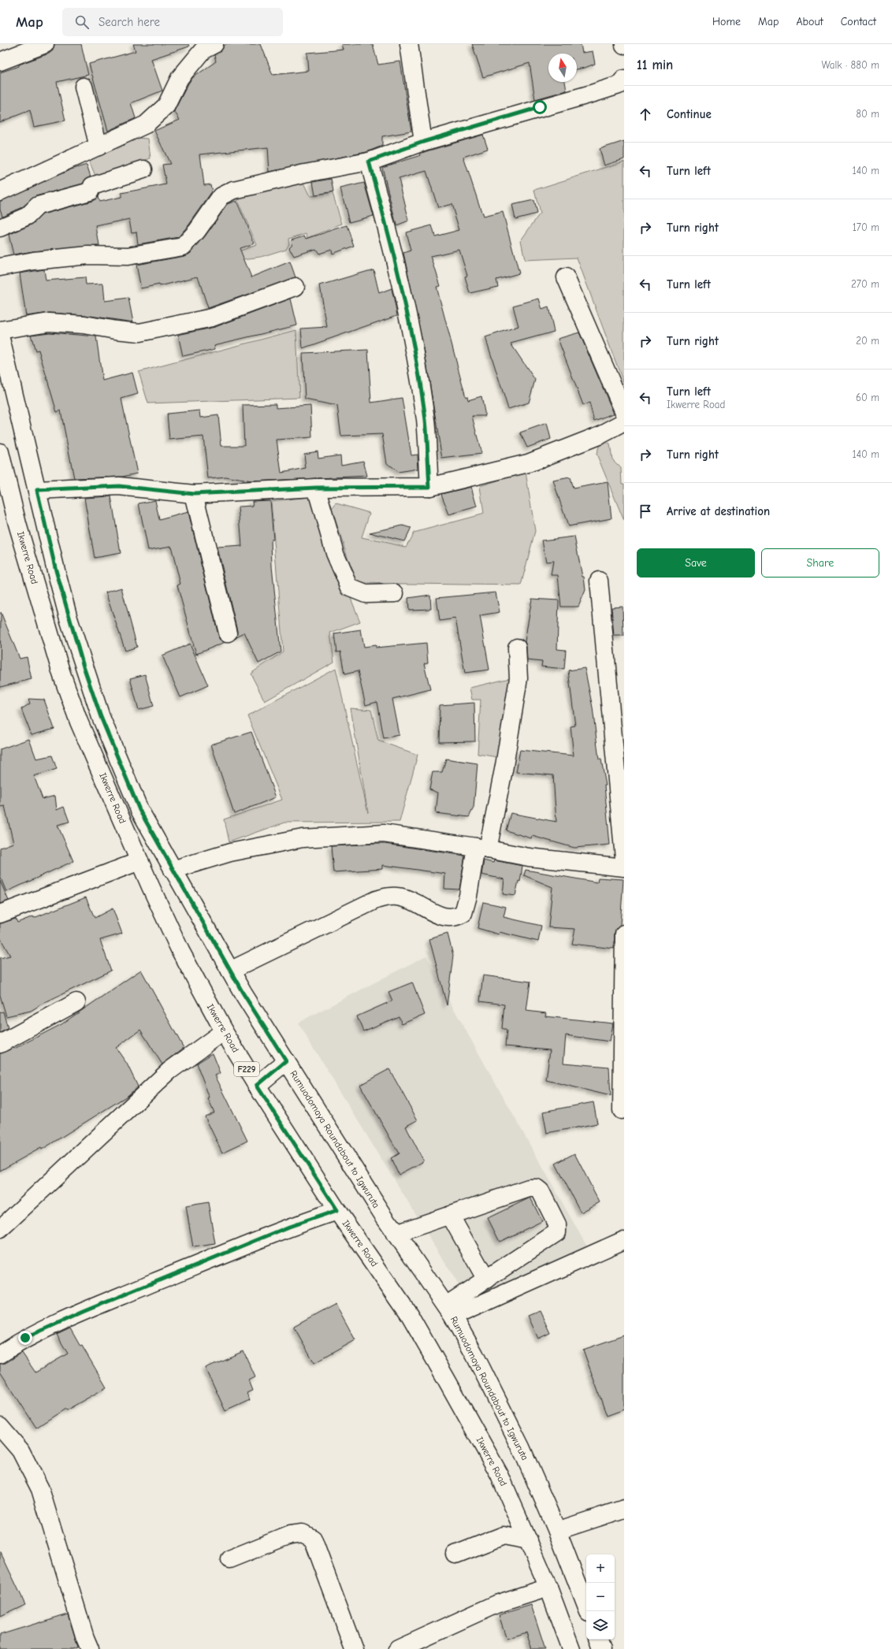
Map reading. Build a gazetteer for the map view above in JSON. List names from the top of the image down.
{
  "streets": {
    "street": ["Ikwerre Road", "F229", "Rumuodomaya Roundabout to Igwuruta"]
  },
  "north": "top",
  "page": {
    "header": "Map",
    "search": "Search here",
    "nav": [
      "Home",
      "Map",
      "About",
      "Contact"
    ],
    "heading": ["11 min", "Walk · 880 m"],
    "list": [
      ["Continue", "80 m"],
      ["Turn left", "140 m"],
      ["Turn right", "170 m"],
      ["Turn left", "270 m"],
      ["Turn right", "20 m"],
      ["Turn left", "Ikwerre Road", "60 m"],
      ["Turn right", "140 m"],
      "Arrive at destination"
    ],
    "buttons": ["Save", "Share"],
    "map_buttons": ["+", "−"]
  }
}
